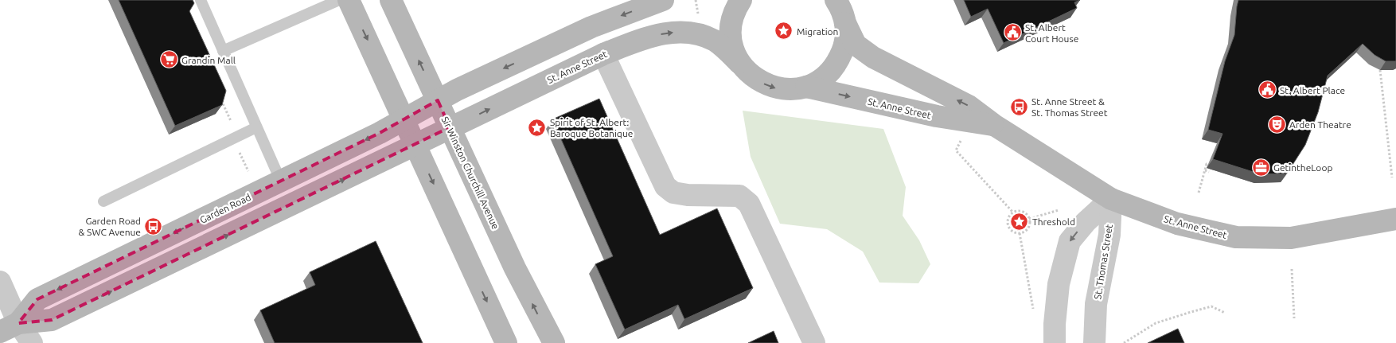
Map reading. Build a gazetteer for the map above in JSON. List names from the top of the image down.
{
  "streets": {
    "street": [
      "St. Anne Street",
      "Sir Winston Churchill Avenue",
      "Garden Road",
      "St. Thomas Street"
    ]
  },
  "crossings": [
    ["St. Anne Street", "Sir Winston Churchill Avenue"],
    ["St. Anne Street", "St. Thomas Street"],
    ["Sir Winston Churchill Avenue", "Garden Road"]
  ],
  "places": {
    "place": ["Migration", "Spirit of St. Albert: Baroque Botanique", "Threshold"],
    "public building": ["St. Albert Court House", "St. Albert Place"],
    "supermarket": ["Grandin Mall"],
    "bus stop": ["St. Anne Street & St. Thomas Street", "Garden Road & SWC Avenue"],
    "theatre": ["Arden Theatre"],
    "office": ["GetintheLoop"]
  }
}
